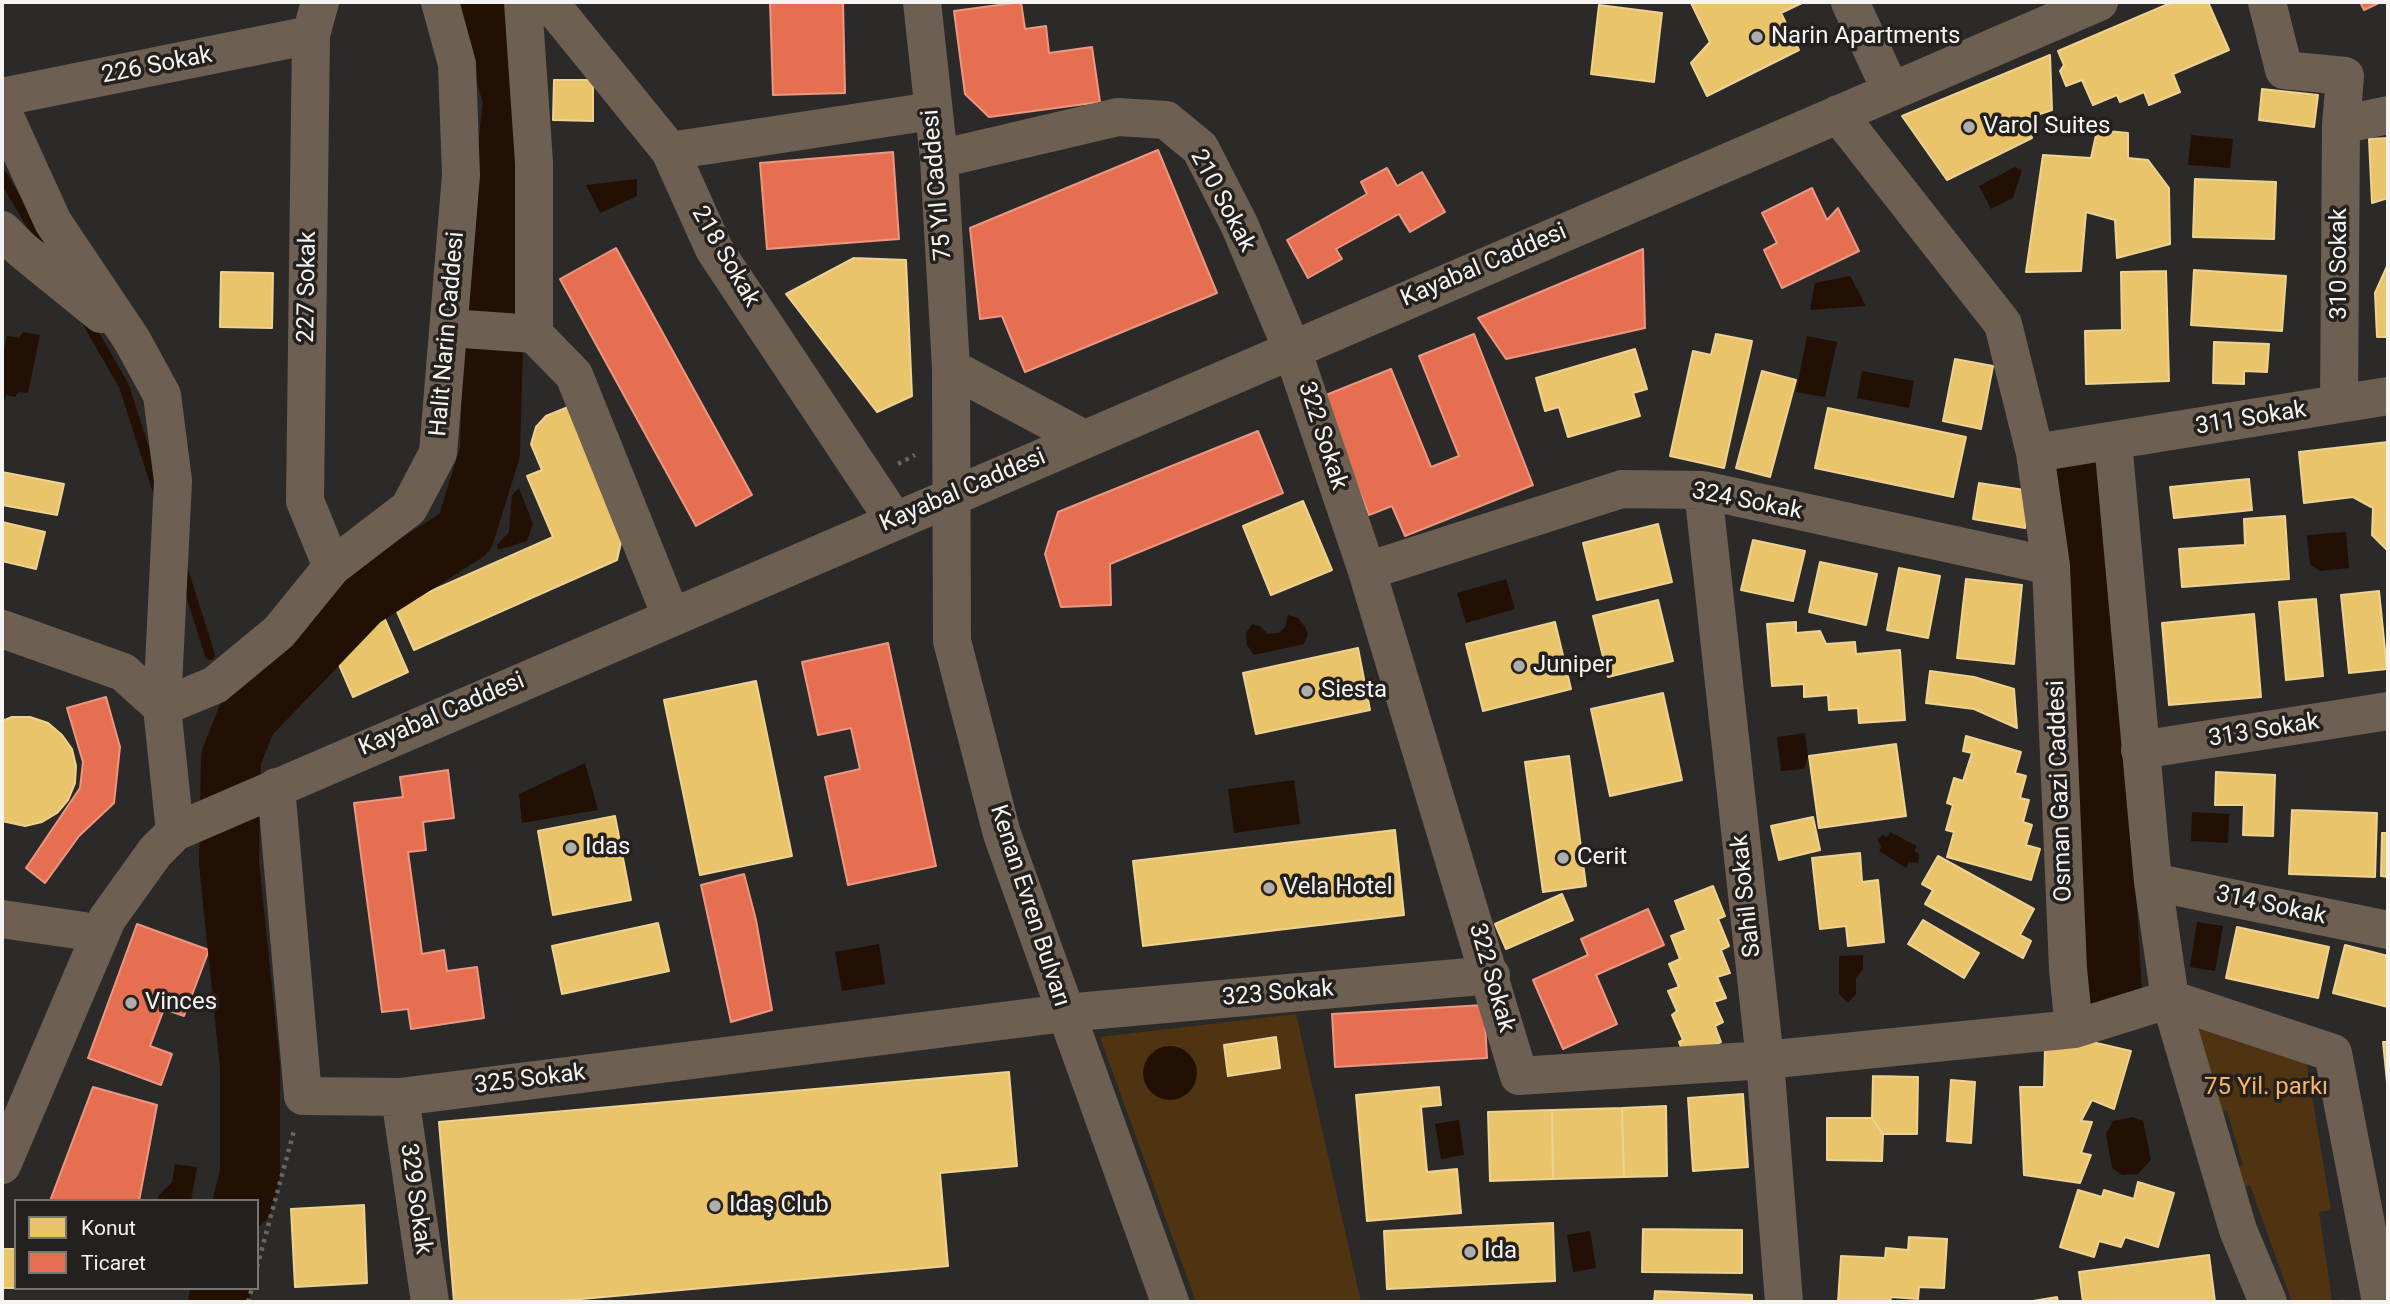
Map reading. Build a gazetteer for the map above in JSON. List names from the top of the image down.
{
  "streets": {
    "street": [
      "226 Sokak",
      "75 Yıl Caddesi",
      "210 Sokak",
      "218 Sokak",
      "310 Sokak",
      "Kayabal Caddesi",
      "227 Sokak",
      "Halit Narin Caddesi",
      "311 Sokak",
      "322 Sokak",
      "324 Sokak",
      "313 Sokak",
      "Osman Gazi Caddesi",
      "Sahil Sokak",
      "Kenan Evren Bulvarı",
      "314 Sokak",
      "323 Sokak",
      "325 Sokak",
      "329 Sokak"
    ]
  },
  "crossings": [
    ["226 Sokak", "227 Sokak"],
    ["75 Yıl Caddesi", "210 Sokak"],
    ["75 Yıl Caddesi", "Kayabal Caddesi"],
    ["75 Yıl Caddesi", "Kenan Evren Bulvarı"],
    ["210 Sokak", "Kayabal Caddesi"],
    ["210 Sokak", "322 Sokak"],
    ["218 Sokak", "Kayabal Caddesi"],
    ["310 Sokak", "311 Sokak"],
    ["Kayabal Caddesi", "322 Sokak"],
    ["Kayabal Caddesi", "Osman Gazi Caddesi"],
    ["Kayabal Caddesi", "Kenan Evren Bulvarı"],
    ["227 Sokak", "Halit Narin Caddesi"],
    ["311 Sokak", "Osman Gazi Caddesi"],
    ["322 Sokak", "324 Sokak"],
    ["322 Sokak", "Osman Gazi Caddesi"],
    ["322 Sokak", "Sahil Sokak"],
    ["322 Sokak", "323 Sokak"],
    ["324 Sokak", "Osman Gazi Caddesi"],
    ["324 Sokak", "Sahil Sokak"],
    ["Kenan Evren Bulvarı", "323 Sokak"],
    ["Kenan Evren Bulvarı", "325 Sokak"],
    ["323 Sokak", "325 Sokak"],
    ["325 Sokak", "329 Sokak"]
  ],
  "parks": ["75 Yil. parkı"],
  "places": [
    "Narin Apartments",
    "Varol Suites",
    "Juniper",
    "Siesta",
    "Idas",
    "Cerit",
    "Vela Hotel",
    "Vinces",
    "Idaş Club",
    "Ida"
  ],
  "legend": ["Konut", "Ticaret"]
}
